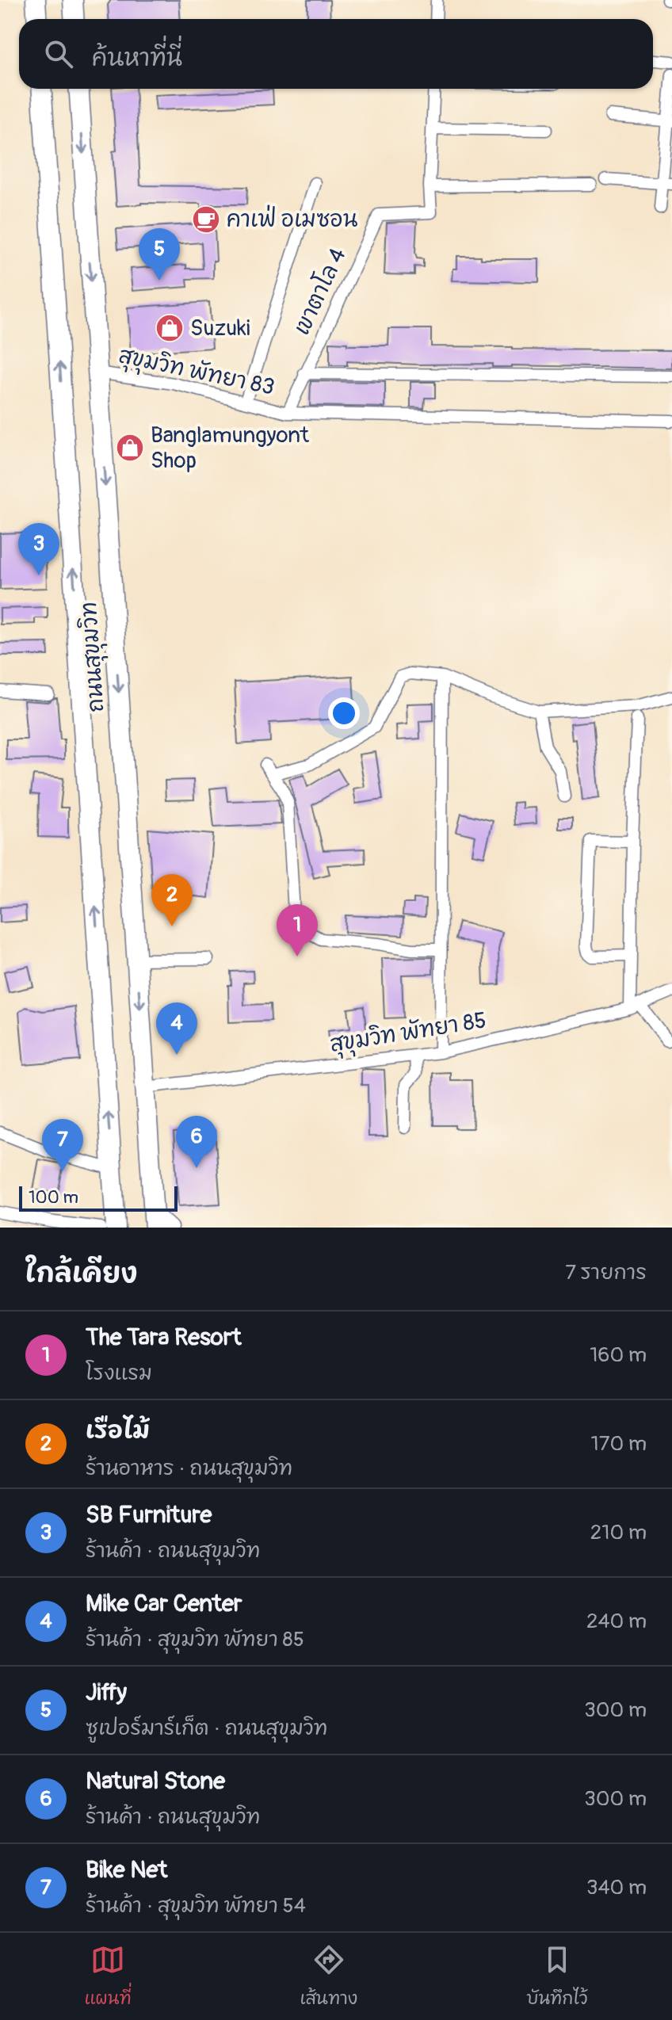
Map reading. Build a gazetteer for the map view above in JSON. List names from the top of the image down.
{
  "streets": {
    "highway": ["ถนนสุขุมวิท"],
    "street": ["เขาตาโล 4", "สุขุมวิท พัทยา 83", "สุขุมวิท พัทยา 85"]
  },
  "crossings": [
    ["เขาตาโล 4", "สุขุมวิท พัทยา 83"],
    ["สุขุมวิท พัทยา 83", "ถนนสุขุมวิท"],
    ["ถนนสุขุมวิท", "สุขุมวิท พัทยา 85"]
  ],
  "places": {
    "cafe": ["คาเฟ่ อเมซอน"],
    "shop": ["Suzuki", "Banglamungyont Shop"]
  },
  "scale_bar": "100 m",
  "page": {
    "search": "ค้นหาที่นี่",
    "pins": [
      "5",
      "3",
      "2",
      "1",
      "4",
      "6",
      "7"
    ],
    "scale": "100 m",
    "heading": ["ใกล้เคียง", "7 รายการ"],
    "list": [
      {
        "mark": "1",
        "name": "The Tara Resort",
        "note": "โรงแรม",
        "value": "160 m"
      },
      {
        "mark": "2",
        "name": "เรือไม้",
        "note": "ร้านอาหาร · ถนนสุขุมวิท",
        "value": "170 m"
      },
      {
        "mark": "3",
        "name": "SB Furniture",
        "note": "ร้านค้า · ถนนสุขุมวิท",
        "value": "210 m"
      },
      {
        "mark": "4",
        "name": "Mike Car Center",
        "note": "ร้านค้า · สุขุมวิท พัทยา 85",
        "value": "240 m"
      },
      {
        "mark": "5",
        "name": "Jiffy",
        "note": "ซูเปอร์มาร์เก็ต · ถนนสุขุมวิท",
        "value": "300 m"
      },
      {
        "mark": "6",
        "name": "Natural Stone",
        "note": "ร้านค้า · ถนนสุขุมวิท",
        "value": "300 m"
      },
      {
        "mark": "7",
        "name": "Bike Net",
        "note": "ร้านค้า · สุขุมวิท พัทยา 54",
        "value": "340 m"
      }
    ],
    "nav": ["แผนที่", "เส้นทาง", "บันทึกไว้"]
  }
}
